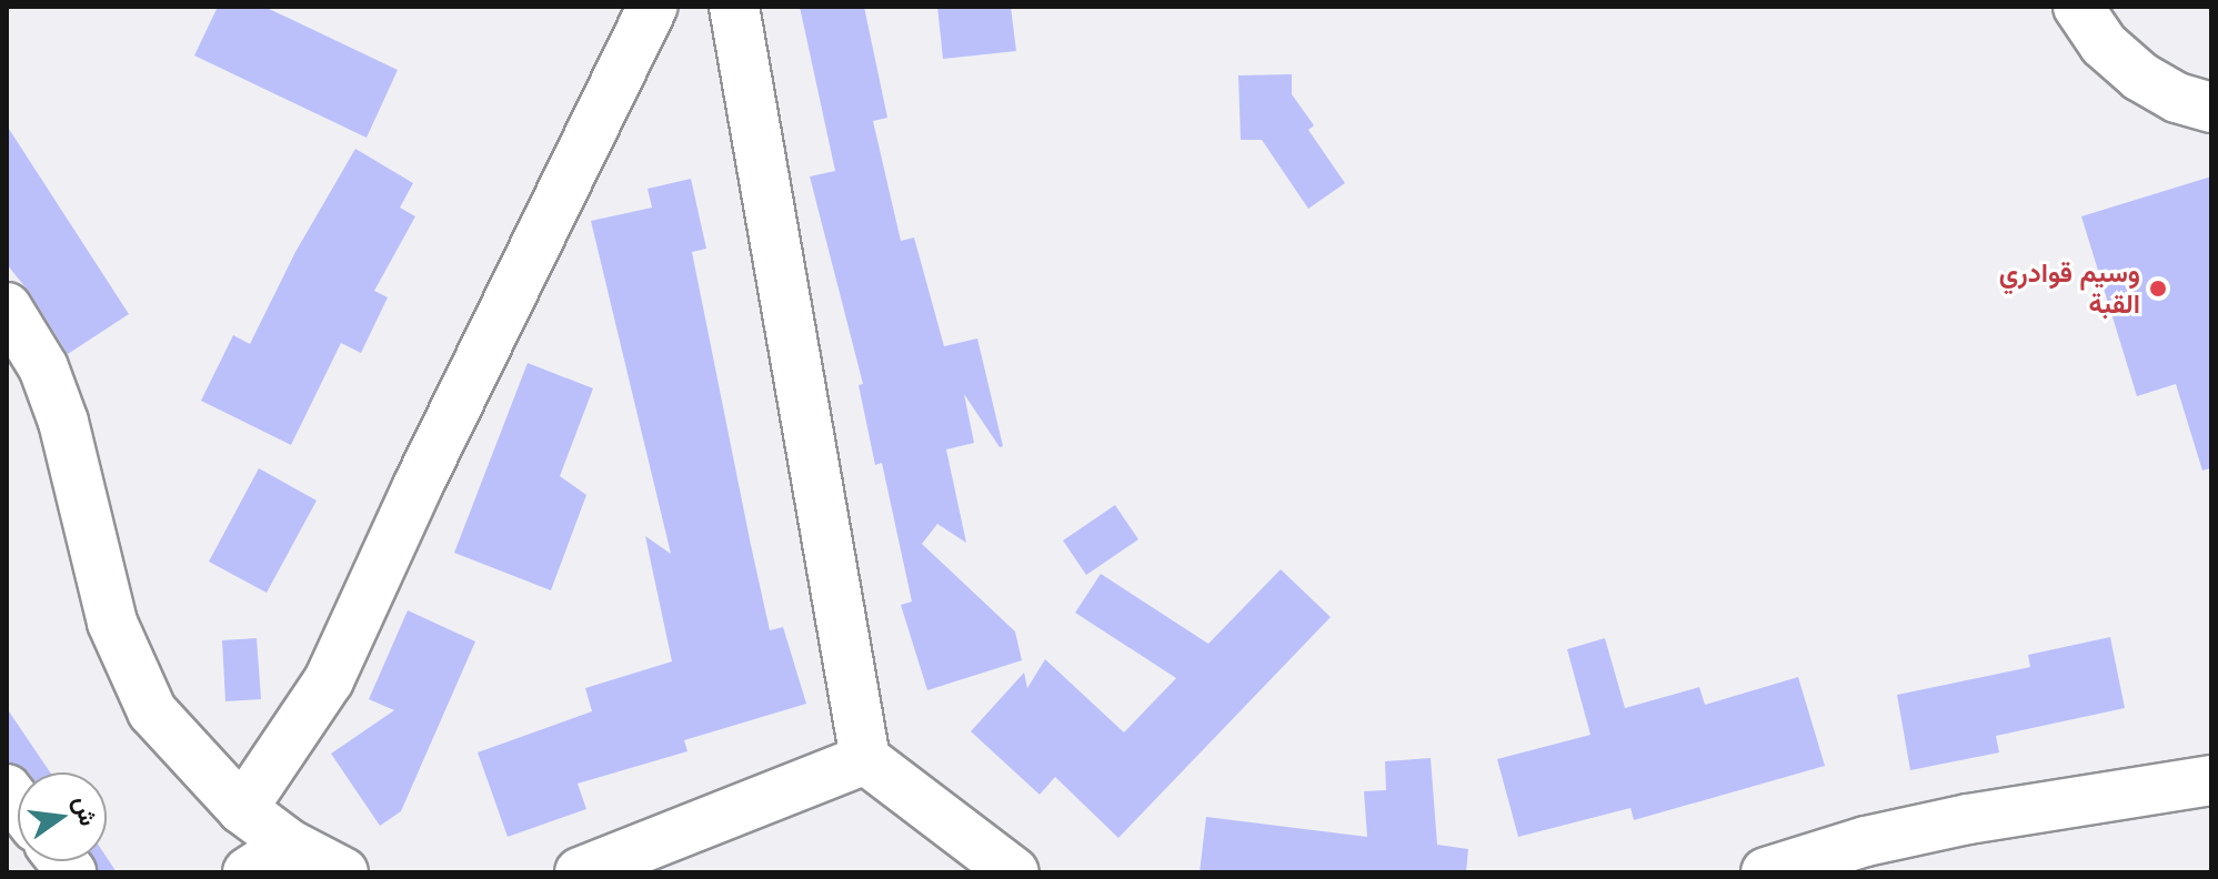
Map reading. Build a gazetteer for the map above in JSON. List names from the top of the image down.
{
  "places": ["وسيم قوادري القبة"],
  "north": "right"
}
